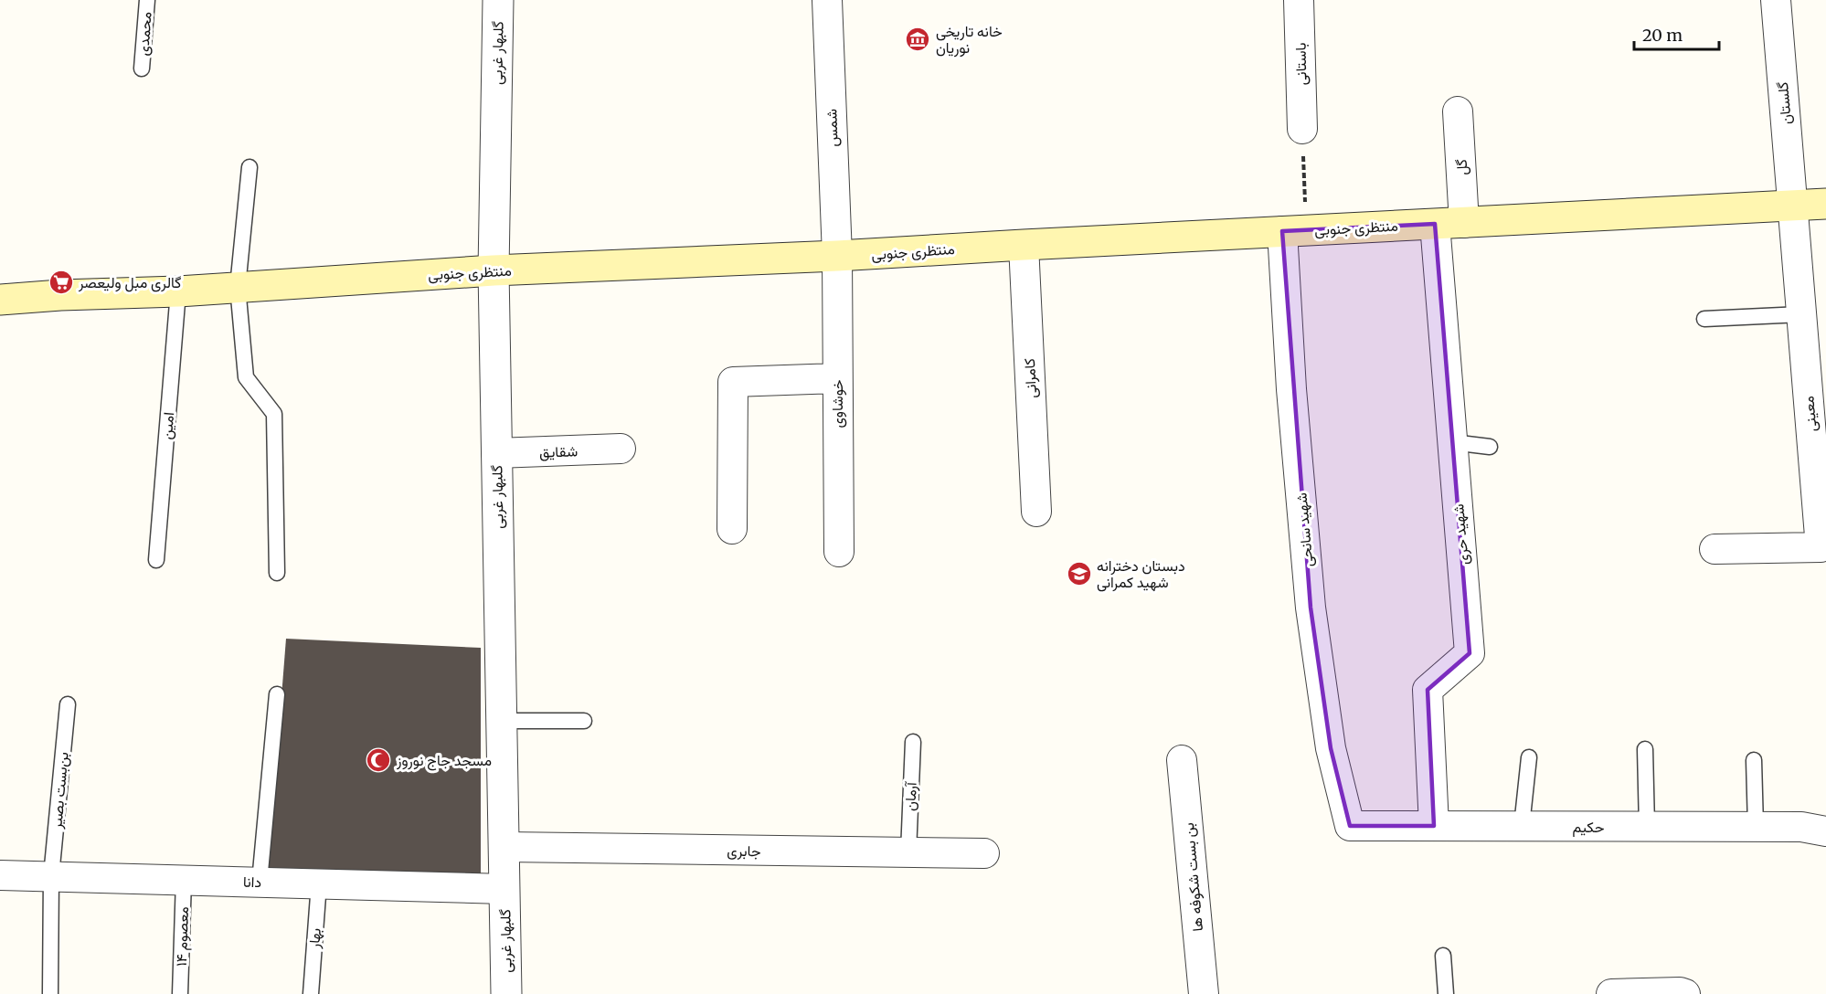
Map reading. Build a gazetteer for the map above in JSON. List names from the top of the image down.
{
  "streets": {
    "main road": ["منتظری جنوبی"],
    "street": [
      "گلبهار غربی",
      "باستانی",
      "گلستان",
      "شمس",
      "گل",
      "کامرانی",
      "خوشاوی",
      "معینی",
      "شقایق",
      "شهید سانحی",
      "شهید حری",
      "حکیم",
      "جابری",
      "بن بست شکوفه ها",
      "دانا"
    ],
    "lane": [
      "محمدی",
      "امین",
      "بن‌بست بصیر",
      "آرمان",
      "۱۴ معصوم",
      "بهار"
    ]
  },
  "crossings": [
    ["گلبهار غربی", "منتظری جنوبی"],
    ["گلبهار غربی", "شقایق"],
    ["گلبهار غربی", "جابری"],
    ["گلبهار غربی", "دانا"],
    ["گلستان", "منتظری جنوبی"],
    ["گلستان", "معینی"],
    ["شمس", "منتظری جنوبی"],
    ["شمس", "خوشاوی"],
    ["گل", "منتظری جنوبی"],
    ["منتظری جنوبی", "کامرانی"],
    ["منتظری جنوبی", "خوشاوی"],
    ["منتظری جنوبی", "معینی"],
    ["منتظری جنوبی", "امین"],
    ["منتظری جنوبی", "شهید سانحی"],
    ["منتظری جنوبی", "شهید حری"],
    ["شهید سانحی", "حکیم"],
    ["شهید حری", "حکیم"],
    ["بن‌بست بصیر", "دانا"],
    ["آرمان", "جابری"],
    ["دانا", "۱۴ معصوم"],
    ["دانا", "بهار"]
  ],
  "places": {
    "museum": ["خانه تاریخی نوریان"],
    "supermarket": ["گالری مبل ولیعصر"],
    "school or university": ["دبستان دخترانه شهید کمرانی"],
    "mosque": ["مسجد جاج نوروز"]
  },
  "scale_bar": "20 m"
}
